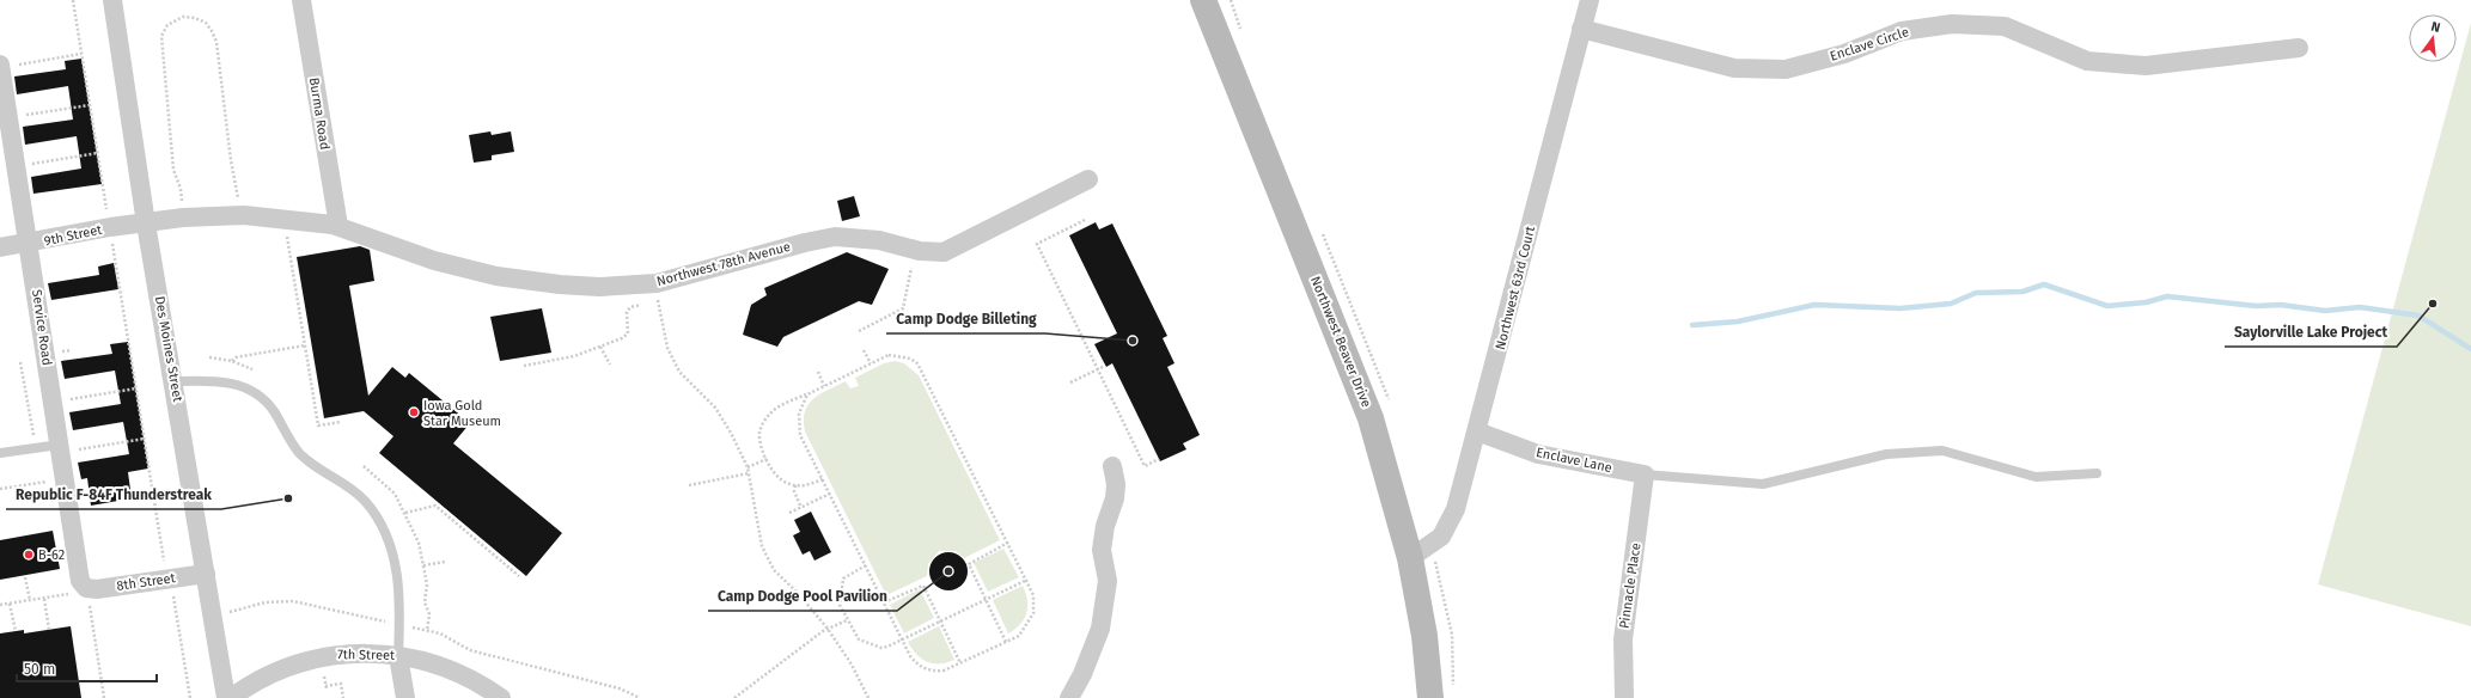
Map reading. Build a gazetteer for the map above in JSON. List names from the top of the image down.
{
  "streets": {
    "main road": ["Northwest Beaver Drive"],
    "street": [
      "Enclave Circle",
      "Burma Road",
      "9th Street",
      "Northwest 78th Avenue",
      "Northwest 63rd Court",
      "Service Road",
      "Des Moines Street",
      "Enclave Lane",
      "8th Street",
      "Pinnacle Place",
      "7th Street"
    ]
  },
  "crossings": [
    ["Enclave Circle", "Northwest 63rd Court"],
    ["Burma Road", "Northwest 78th Avenue"],
    ["9th Street", "Northwest 78th Avenue"],
    ["9th Street", "Service Road"],
    ["9th Street", "Des Moines Street"],
    ["Northwest 78th Avenue", "Des Moines Street"],
    ["Northwest 63rd Court", "Northwest Beaver Drive"],
    ["Northwest 63rd Court", "Enclave Lane"],
    ["Service Road", "8th Street"],
    ["Des Moines Street", "8th Street"],
    ["Enclave Lane", "Pinnacle Place"]
  ],
  "places": [
    "Saylorville Lake Project",
    "Camp Dodge Billeting",
    "Iowa Gold Star Museum",
    "Republic F-84F Thunderstreak",
    "B-62",
    "Camp Dodge Pool Pavilion"
  ],
  "scale_bar": "50 m",
  "north": "top"
}
